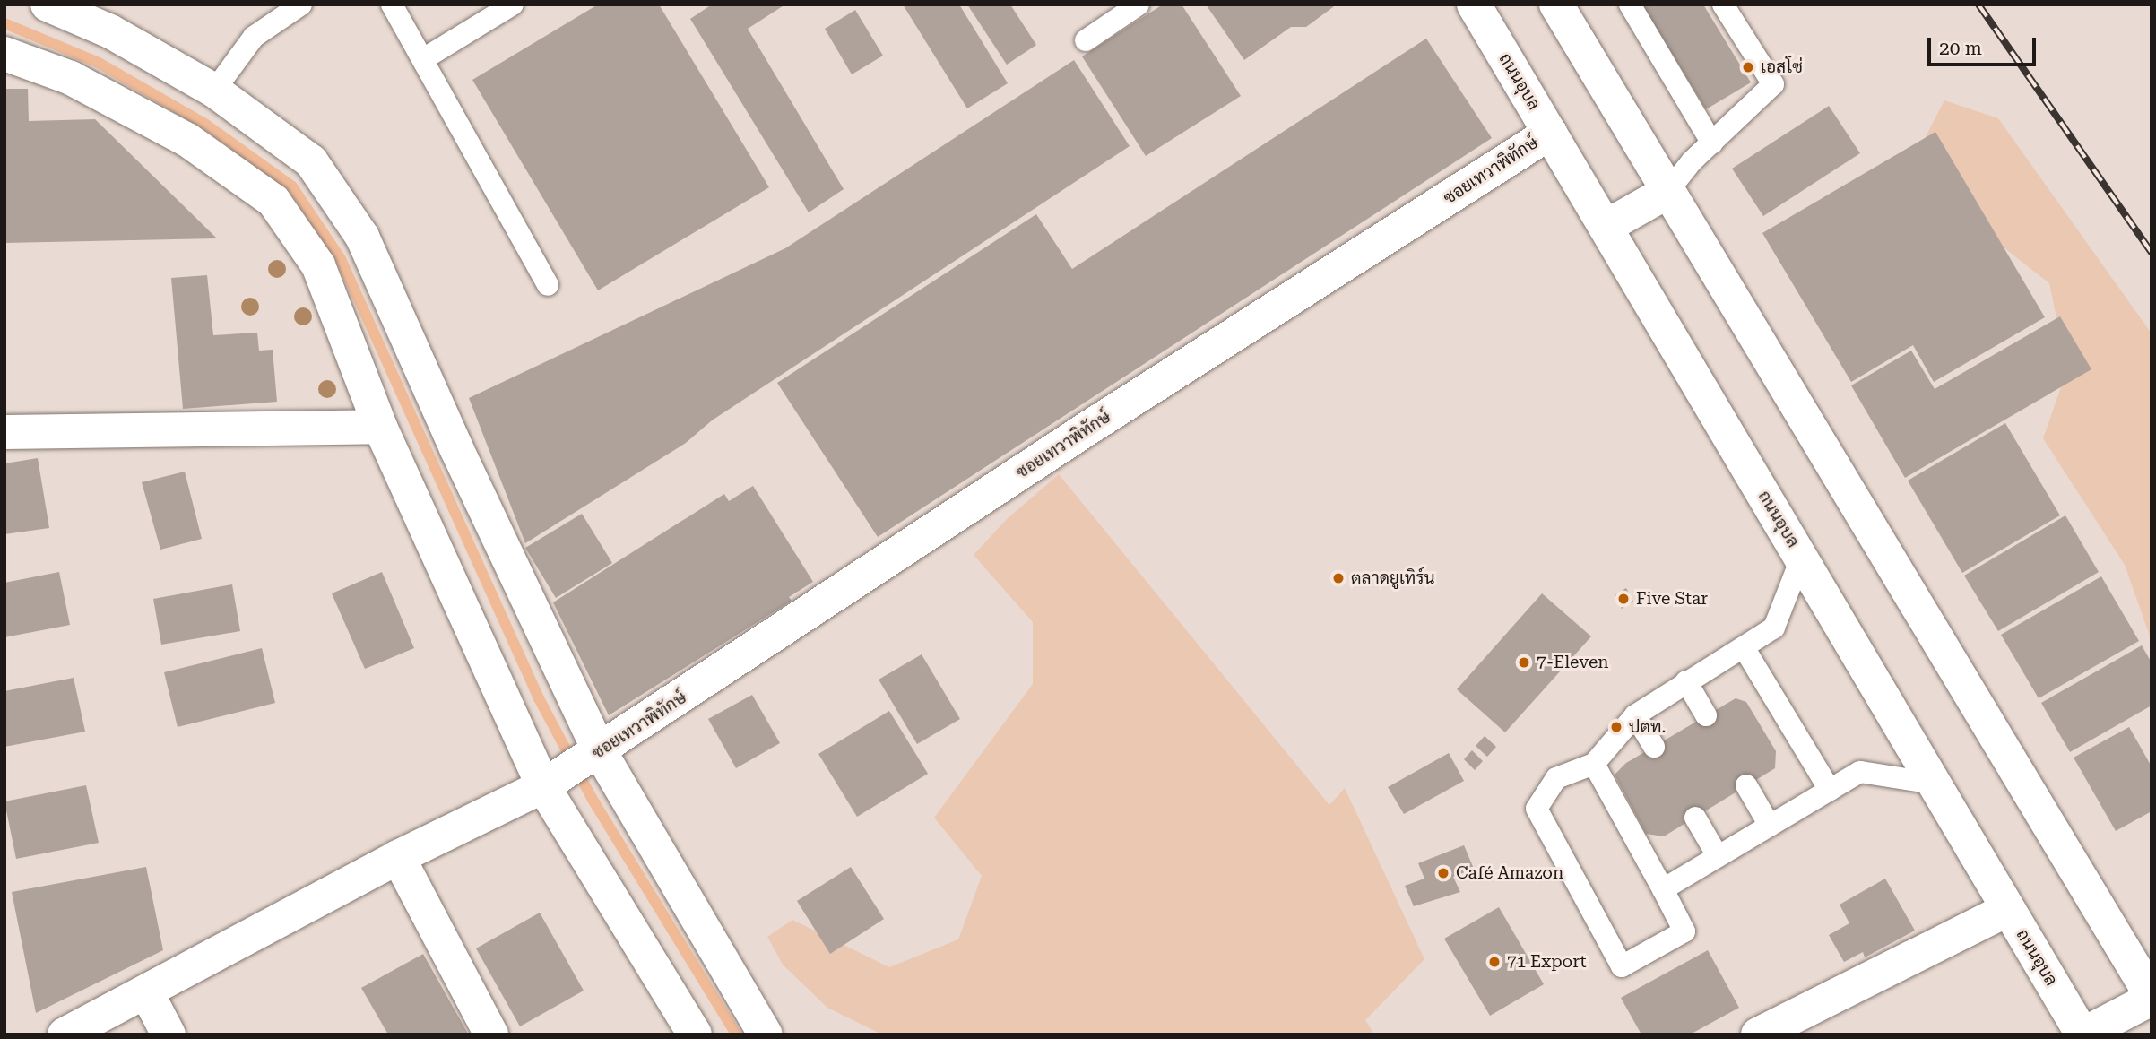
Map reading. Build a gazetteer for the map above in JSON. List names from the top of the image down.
{
  "streets": {
    "street": ["ถนนอุบล", "ซอยเทวาพิทักษ์"]
  },
  "crossings": [
    ["ถนนอุบล", "ซอยเทวาพิทักษ์"]
  ],
  "places": [
    "เอสโซ่",
    "ตลาดยูเทิร์น",
    "Five Star",
    "7-Eleven",
    "ปตท.",
    "Café Amazon",
    "71 Export"
  ],
  "scale_bar": "20 m"
}
